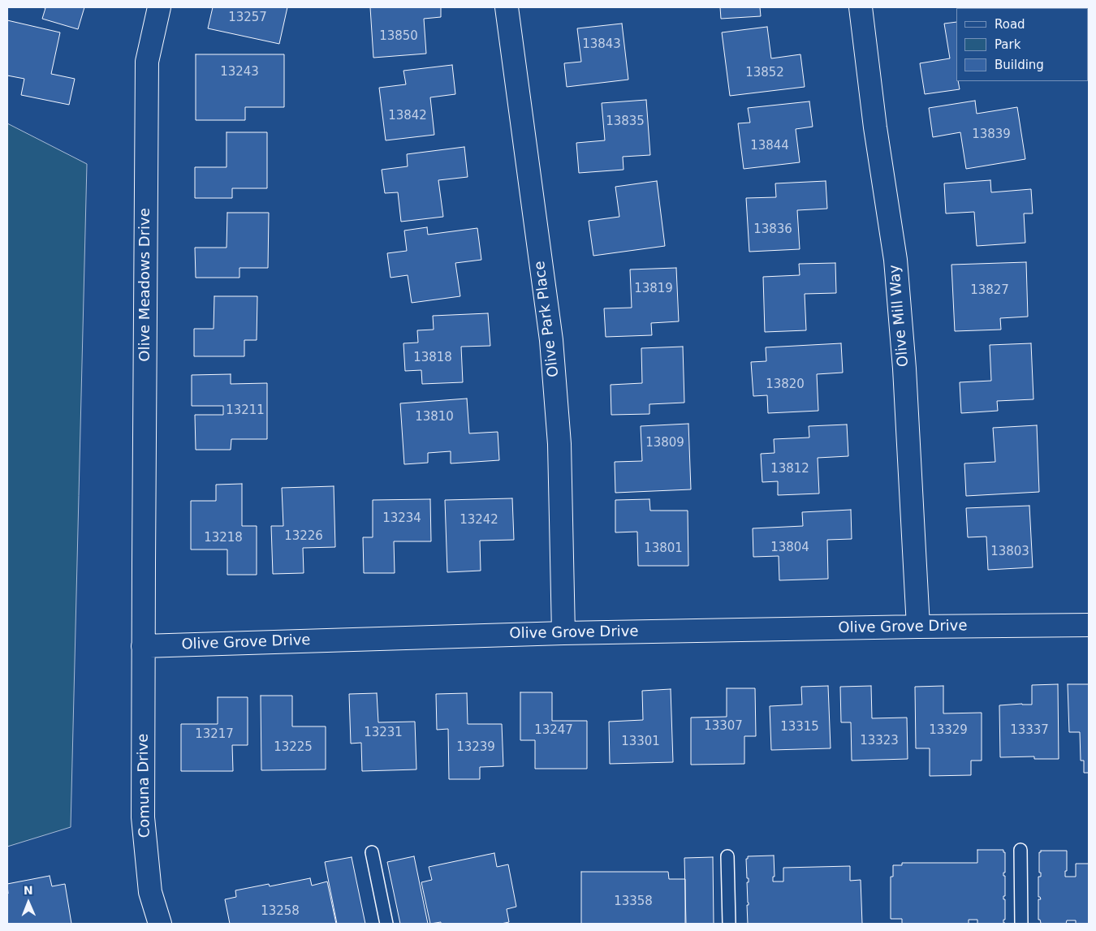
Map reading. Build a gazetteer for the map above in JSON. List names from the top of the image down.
{
  "streets": {
    "street": [
      "Olive Meadows Drive",
      "Olive Mill Way",
      "Olive Park Place",
      "Olive Grove Drive",
      "Comuna Drive"
    ]
  },
  "crossings": [
    ["Olive Meadows Drive", "Olive Grove Drive"],
    ["Olive Meadows Drive", "Comuna Drive"],
    ["Olive Mill Way", "Olive Grove Drive"],
    ["Olive Park Place", "Olive Grove Drive"],
    ["Olive Grove Drive", "Comuna Drive"]
  ],
  "house_numbers": [
    "13257",
    "13850",
    "13843",
    "13243",
    "13852",
    "13842",
    "13835",
    "13839",
    "13844",
    "13836",
    "13819",
    "13827",
    "13818",
    "13820",
    "13211",
    "13810",
    "13809",
    "13812",
    "13234",
    "13242",
    "13226",
    "13218",
    "13804",
    "13801",
    "13803",
    "13307",
    "13315",
    "13247",
    "13329",
    "13337",
    "13231",
    "13217",
    "13323",
    "13301",
    "13225",
    "13239",
    "13358",
    "13258"
  ],
  "legend": ["Road", "Park", "Building"],
  "north": "top"
}
